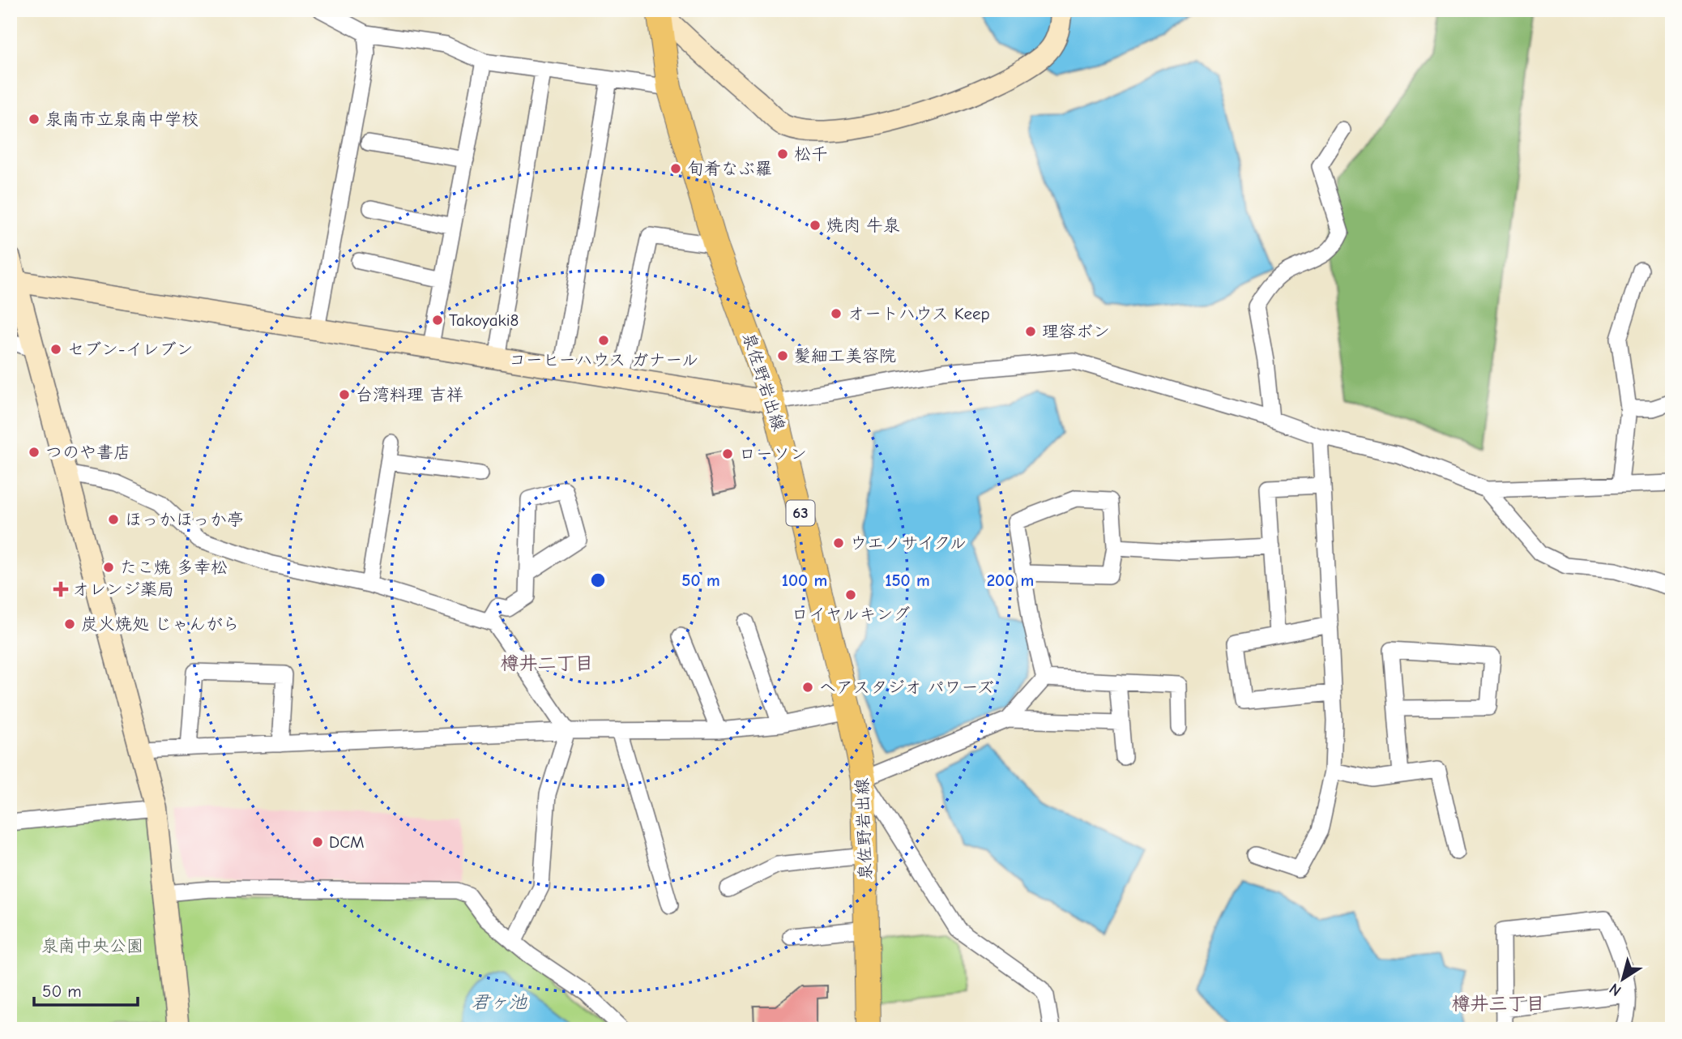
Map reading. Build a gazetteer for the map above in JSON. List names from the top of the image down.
{
  "streets": {
    "main road": ["泉佐野岩出線", "63"]
  },
  "districts": ["樽井二丁目", "樽井三丁目"],
  "water": ["君ヶ池"],
  "parks": ["泉南中央公園"],
  "places": {
    "other": [
      "泉南市立泉南中学校",
      "松千",
      "旬肴なぶ羅",
      "焼肉 牛泉",
      "オートハウス Keep",
      "Takoyaki8",
      "理容ボン",
      "コーヒーハウス ガナール",
      "セブン-イレブン",
      "髪細工美容院",
      "台湾料理 吉祥",
      "つのや書店",
      "ローソン",
      "ほっかほっか亭",
      "ウエノサイクル",
      "たこ焼 多幸松",
      "ロイヤルキング",
      "炭火焼処 じゃんがら",
      "ヘアスタジオ パワーズ",
      "DCM"
    ],
    "health": ["オレンジ薬局"]
  },
  "scale_bar": "50 m",
  "north": "bottom left",
  "rings": [
    "50 m",
    "100 m",
    "150 m",
    "200 m"
  ]
}
